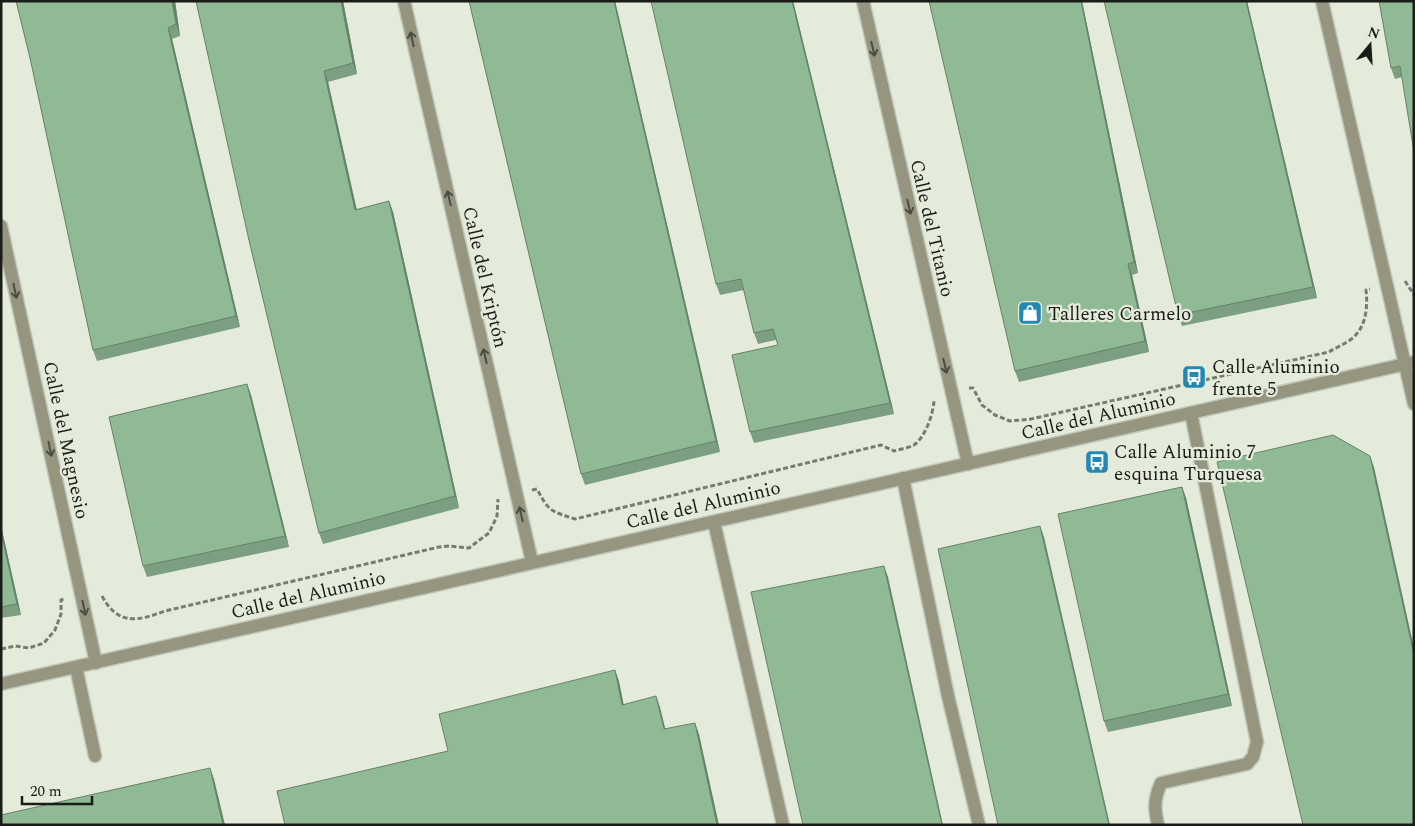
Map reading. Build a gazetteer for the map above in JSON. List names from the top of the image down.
{
  "streets": {
    "street": [
      "Calle del Titanio",
      "Calle del Kriptón",
      "Calle del Aluminio",
      "Calle del Magnesio"
    ]
  },
  "crossings": [
    ["Calle del Titanio", "Calle del Aluminio"],
    ["Calle del Kriptón", "Calle del Aluminio"],
    ["Calle del Aluminio", "Calle del Magnesio"]
  ],
  "one_way": ["Calle del Titanio", "Calle del Kriptón", "Calle del Magnesio"],
  "places": {
    "shop": ["Talleres Carmelo"],
    "bus stop": ["Calle Aluminio frente 5", "Calle Aluminio 7 esquina Turquesa"]
  },
  "scale_bar": "20 m",
  "north": "top"
}
